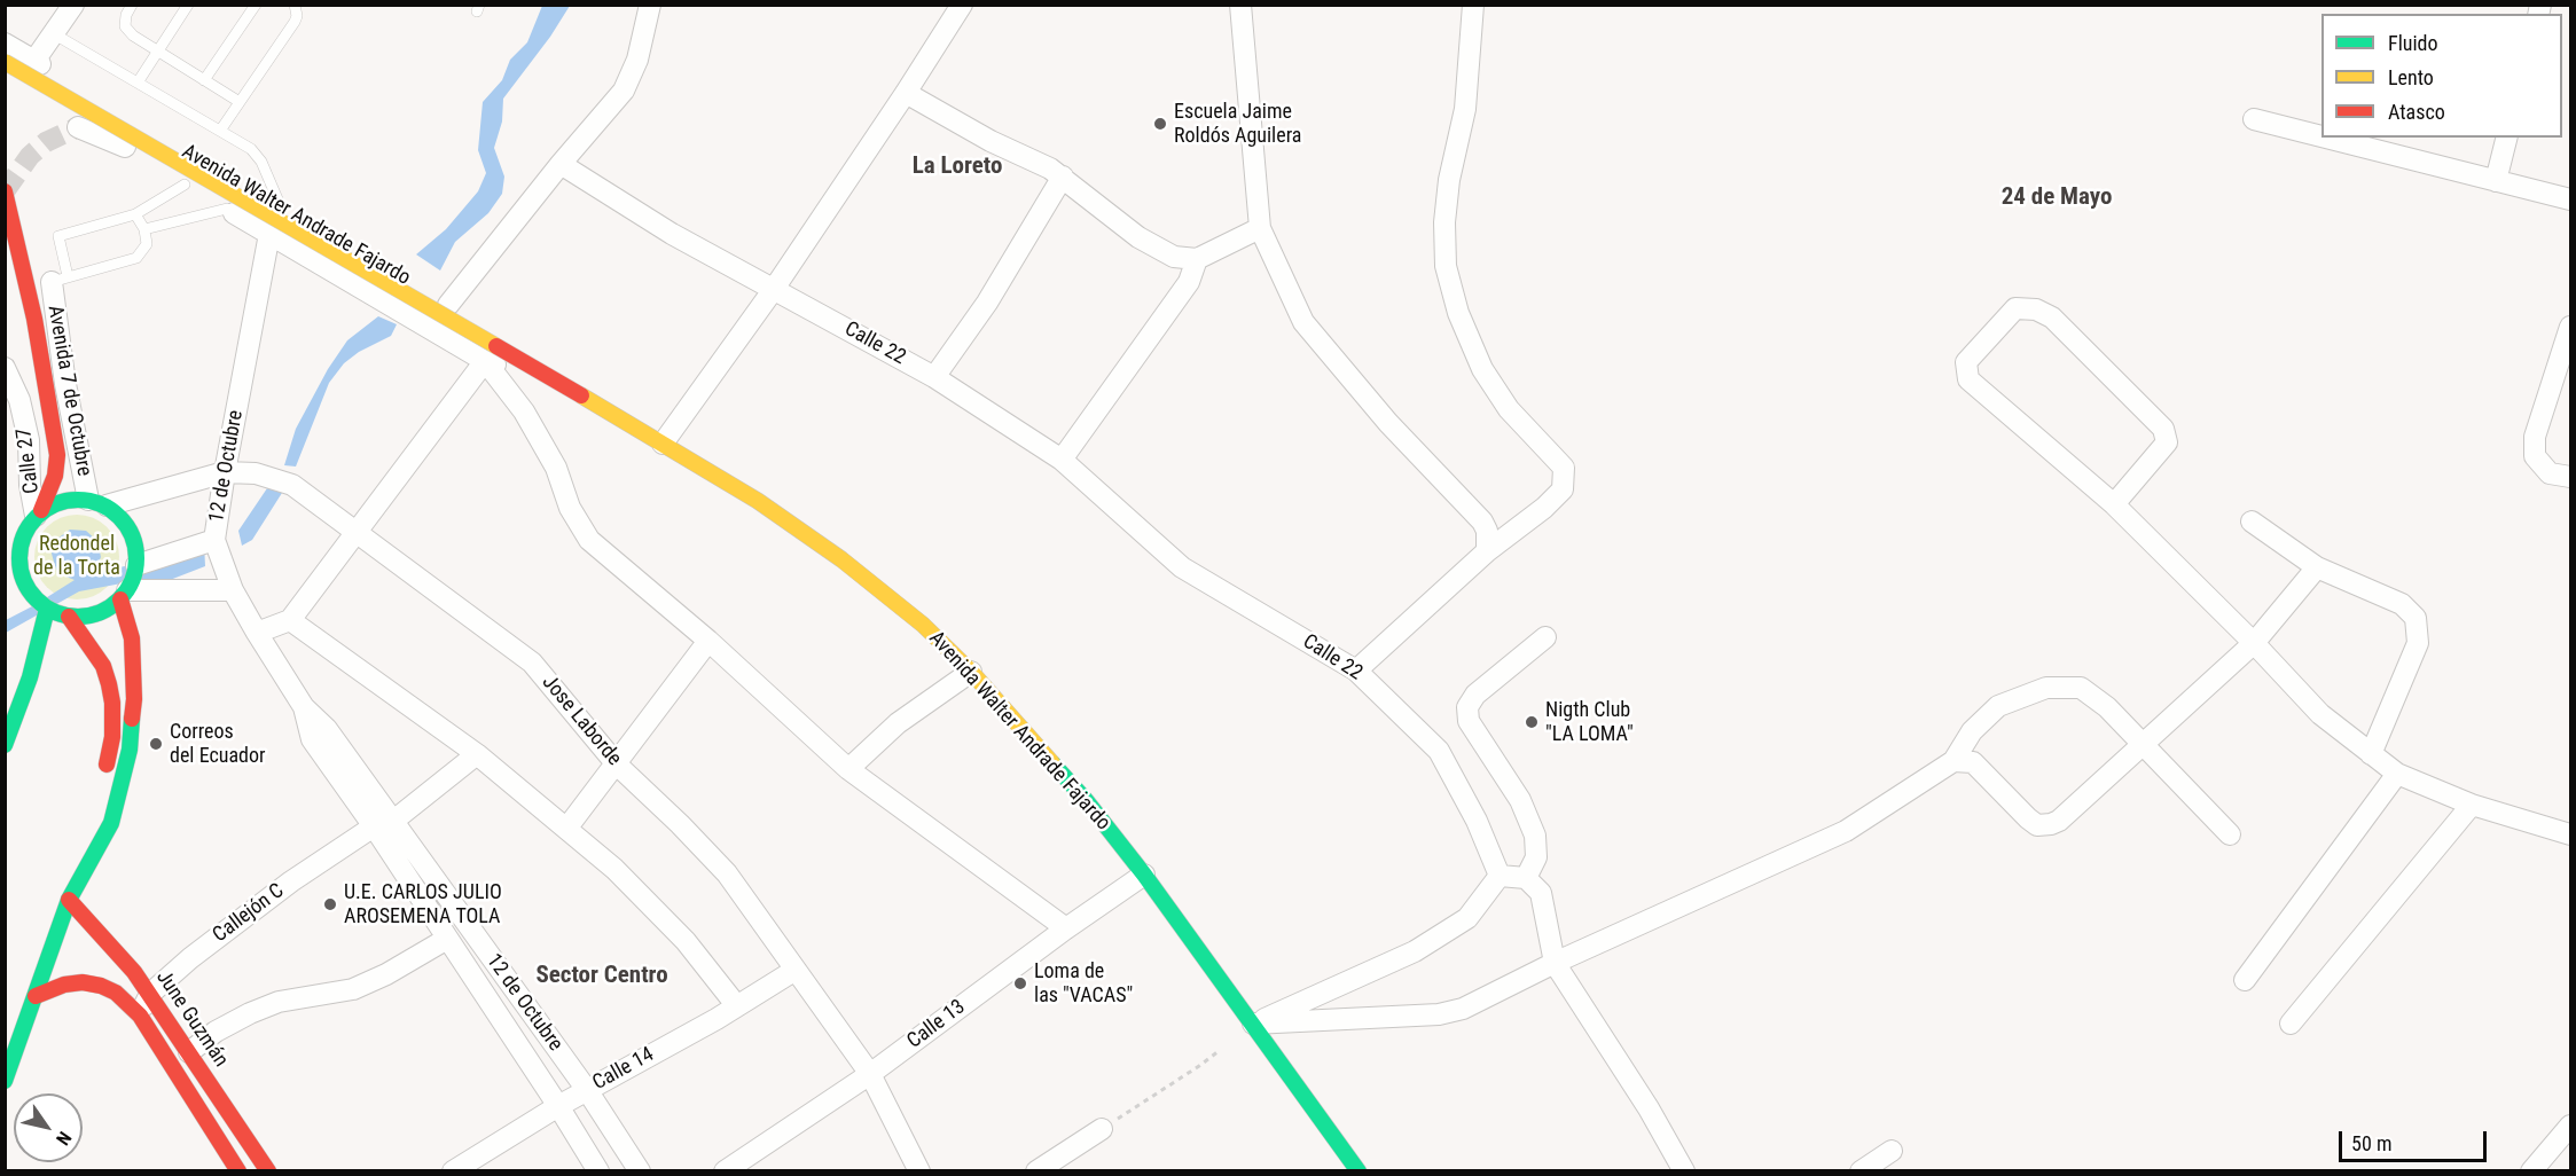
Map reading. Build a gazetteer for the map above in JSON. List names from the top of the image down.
{
  "streets": {
    "main road": ["Avenida Walter Andrade Fajardo", "Avenida 7 de Octubre", "June Guzmán"],
    "street": [
      "Calle 22",
      "Calle 27",
      "12 de Octubre",
      "Jose Laborde",
      "Callejón C",
      "Calle 13",
      "Calle 14"
    ]
  },
  "crossings": [
    ["Avenida Walter Andrade Fajardo", "12 de Octubre"],
    ["Avenida Walter Andrade Fajardo", "Calle 13"],
    ["Avenida 7 de Octubre", "Calle 27"],
    ["Avenida 7 de Octubre", "Jose Laborde"],
    ["Calle 27", "Jose Laborde"],
    ["12 de Octubre", "Jose Laborde"],
    ["12 de Octubre", "Callejón C"],
    ["12 de Octubre", "Calle 14"],
    ["Jose Laborde", "Calle 13"],
    ["Jose Laborde", "Calle 14"],
    ["Callejón C", "June Guzmán"]
  ],
  "districts": ["La Loreto", "24 de Mayo", "Sector Centro"],
  "parks": ["Redondel de la Torta"],
  "places": [
    "Escuela Jaime Roldós Aguilera",
    "Nigth Club \"LA LOMA\"",
    "Correos del Ecuador",
    "U.E. CARLOS JULIO AROSEMENA TOLA",
    "Loma de las \"VACAS\""
  ],
  "legend": ["Fluido", "Lento", "Atasco"],
  "scale_bar": "50 m",
  "north": "bottom right"
}
